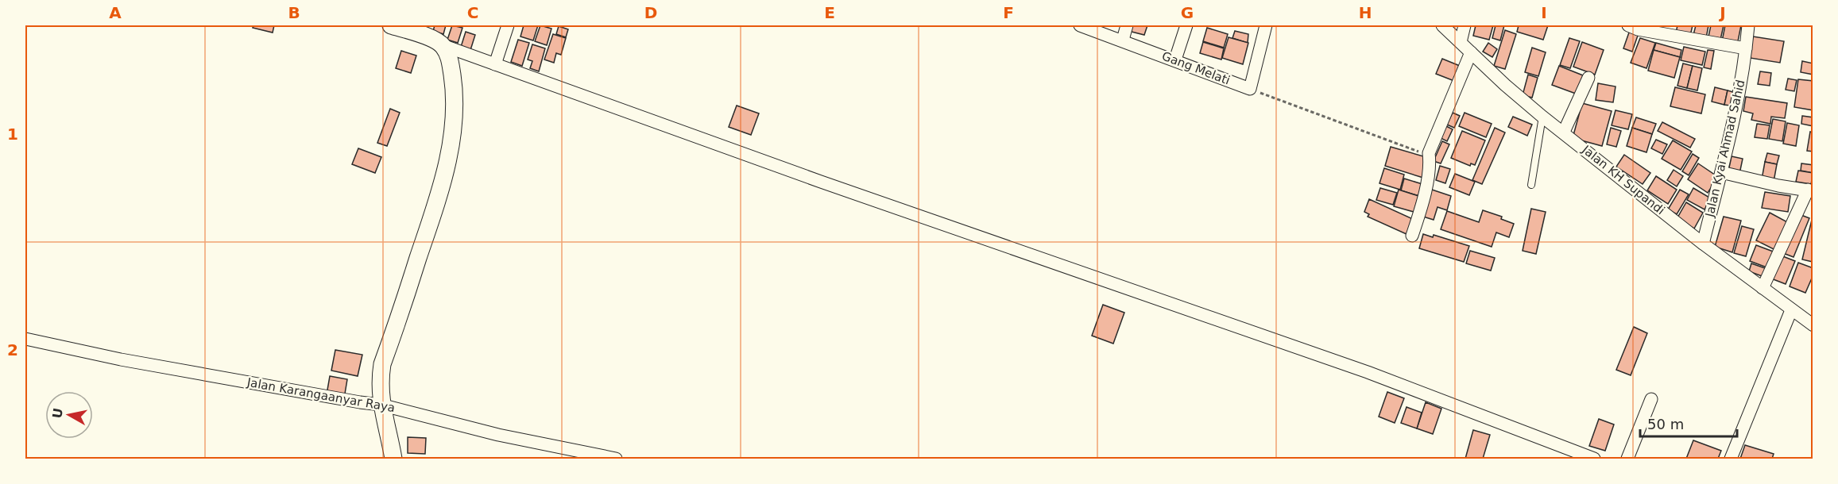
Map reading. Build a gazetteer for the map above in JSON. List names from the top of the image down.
{
  "streets": {
    "street": [
      "Gang Melati",
      "Jalan Kyai Ahmad Sahid",
      "Jalan KH Supandi",
      "Jalan Karangaanyar Raya"
    ]
  },
  "crossings": [
    ["Jalan Kyai Ahmad Sahid", "Jalan KH Supandi"]
  ],
  "scale_bar": "50 m",
  "north": "left",
  "grid": {
    "columns": [
      "A",
      "B",
      "C",
      "D",
      "E",
      "F",
      "G",
      "H",
      "I",
      "J"
    ],
    "rows": ["1", "2"]
  }
}
